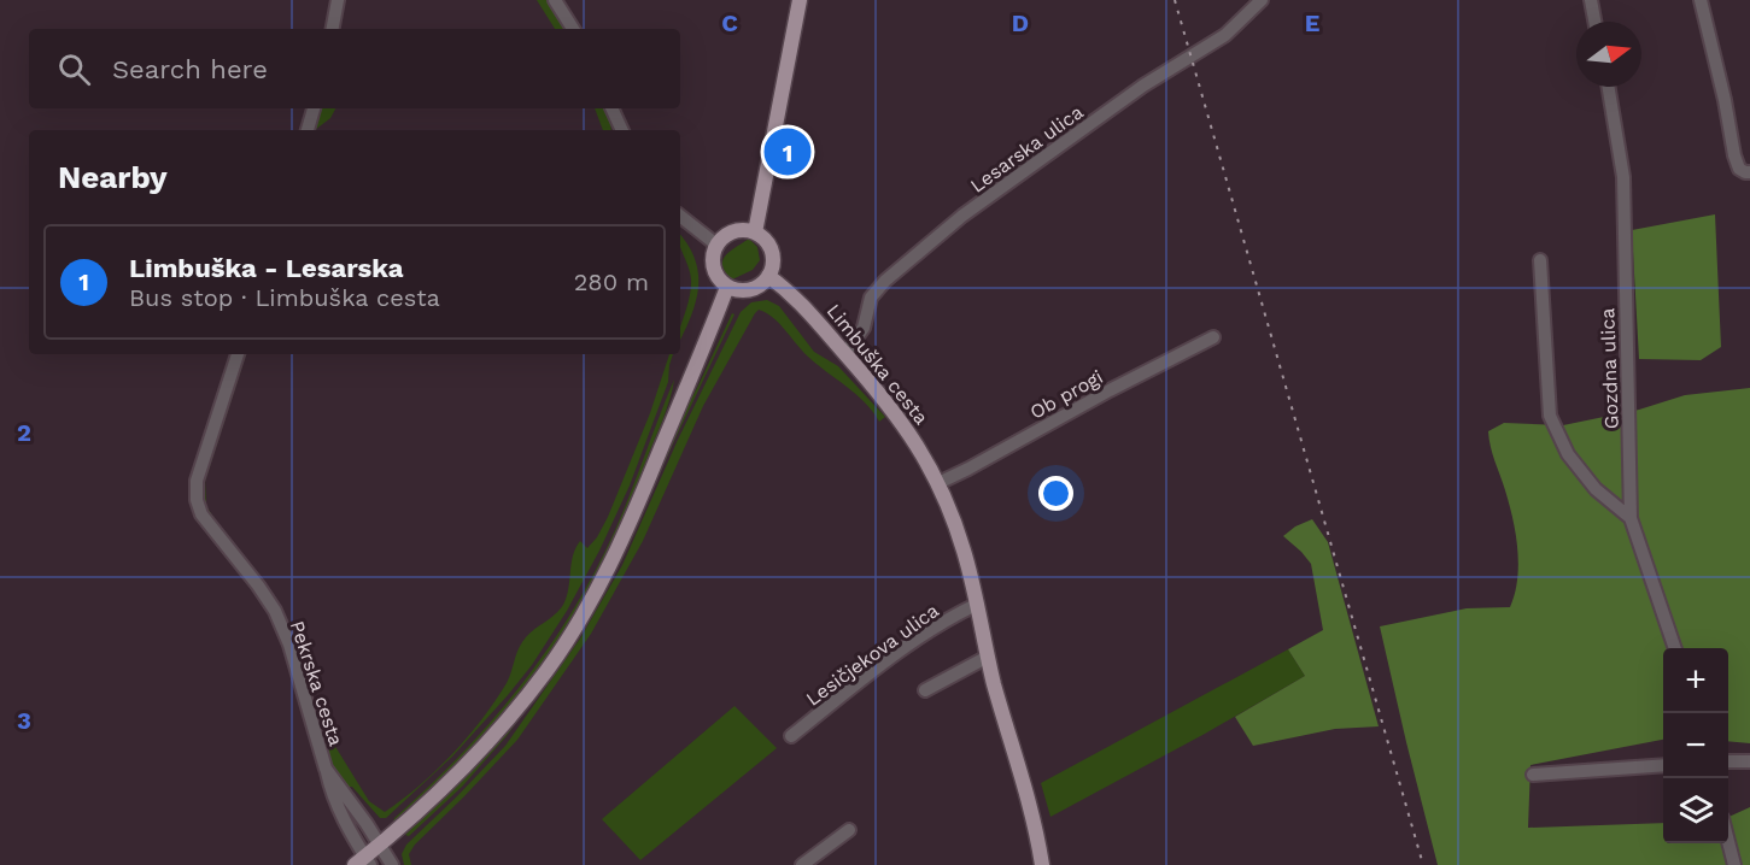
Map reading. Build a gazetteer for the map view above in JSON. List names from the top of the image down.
{
  "streets": {
    "main road": ["Limbuška cesta"],
    "street": [
      "Lesarska ulica",
      "Gozdna ulica",
      "Ob progi",
      "Lesičjekova ulica",
      "Pekrska cesta"
    ]
  },
  "crossings": [
    ["Lesarska ulica", "Limbuška cesta"],
    ["Limbuška cesta", "Ob progi"],
    ["Limbuška cesta", "Lesičjekova ulica"]
  ],
  "north": "right",
  "page": {
    "search": "Search here",
    "pins": "1",
    "heading": "Nearby",
    "list": [
      {
        "mark": "1",
        "name": "Limbuška - Lesarska",
        "note": "Bus stop · Limbuška cesta",
        "value": "280 m"
      }
    ],
    "map_buttons": ["+", "−"]
  },
  "grid": {
    "columns": ["C", "D", "E"],
    "rows": ["2", "3"]
  }
}
